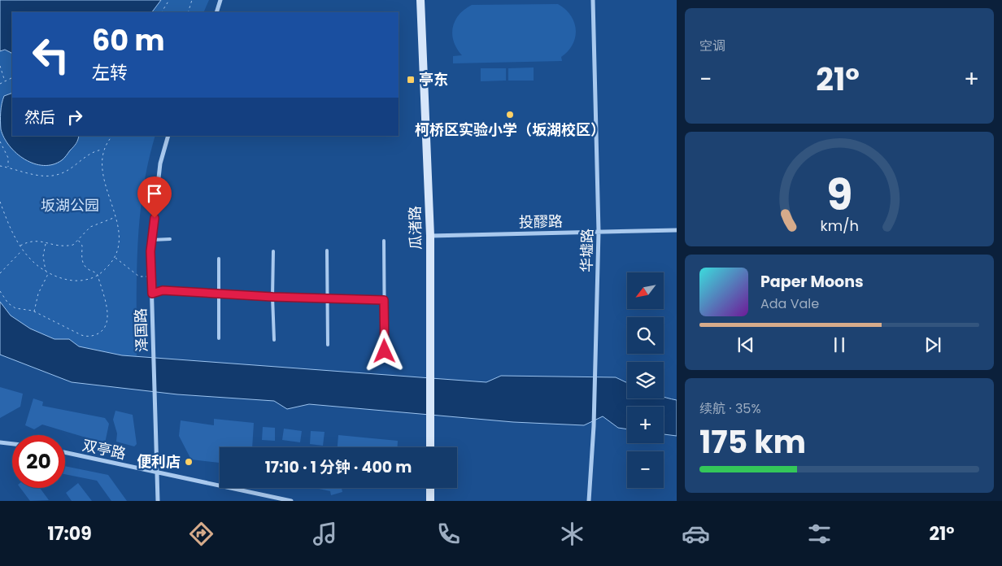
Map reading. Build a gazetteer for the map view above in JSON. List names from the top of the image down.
{
  "streets": {
    "street": [
      "投醪路",
      "瓜渚路",
      "华墟路",
      "泽国路",
      "双亭路"
    ]
  },
  "crossings": [
    ["投醪路", "瓜渚路"],
    ["投醪路", "华墟路"],
    ["泽国路", "双亭路"]
  ],
  "parks": ["坂湖公园"],
  "places": {
    "transit": ["亭东"],
    "other": ["柯桥区实验小学（坂湖校区）", "便利店"]
  },
  "north": "bottom left",
  "page": {
    "tile": [
      "空调",
      ["续航 · 35%", "175 km"]
    ],
    "turn": ["60 m", "左转"],
    "heat": ["−", "21°", "+"],
    "then": "然后",
    "song": ["Paper Moons", "Ada Vale"],
    "map_buttons": ["+", "−"],
    "limit": "20",
    "trip": "17:10 · 1 分钟 · 400 m",
    "tabs": ["17:09", "21°"],
    "gauge": ["9", "km/h"]
  }
}
